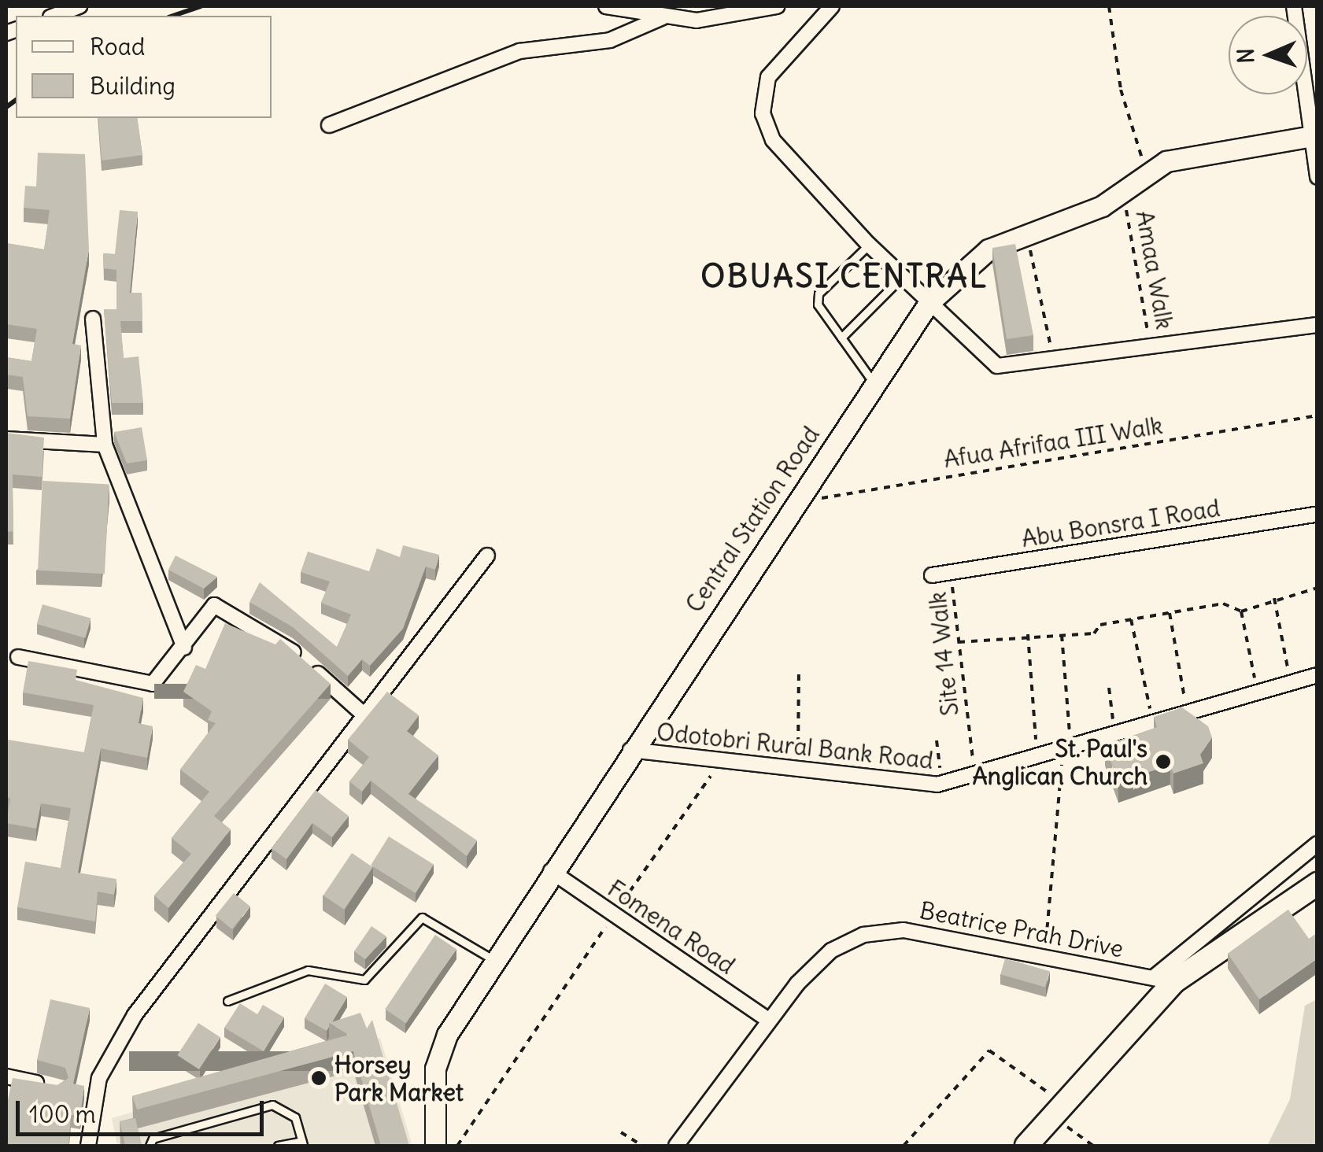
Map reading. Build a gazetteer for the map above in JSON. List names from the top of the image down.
{
  "streets": {
    "street": [
      "Central Station Road",
      "Abu Bonsra I Road",
      "Odotobri Rural Bank Road",
      "Fomena Road",
      "Beatrice Prah Drive"
    ],
    "path": ["Amaa Walk", "Afua Afrifaa III Walk", "Site 14 Walk"]
  },
  "crossings": [
    ["Amaa Walk", "Central Station Road"],
    ["Afua Afrifaa III Walk", "Central Station Road"],
    ["Central Station Road", "Odotobri Rural Bank Road"],
    ["Central Station Road", "Fomena Road"],
    ["Abu Bonsra I Road", "Site 14 Walk"],
    ["Site 14 Walk", "Odotobri Rural Bank Road"],
    ["Fomena Road", "Beatrice Prah Drive"]
  ],
  "districts": ["OBUASI CENTRAL"],
  "places": ["St. Paul's Anglican Church", "Horsey Park Market"],
  "legend": ["Road", "Building"],
  "scale_bar": "100 m",
  "north": "left"
}
